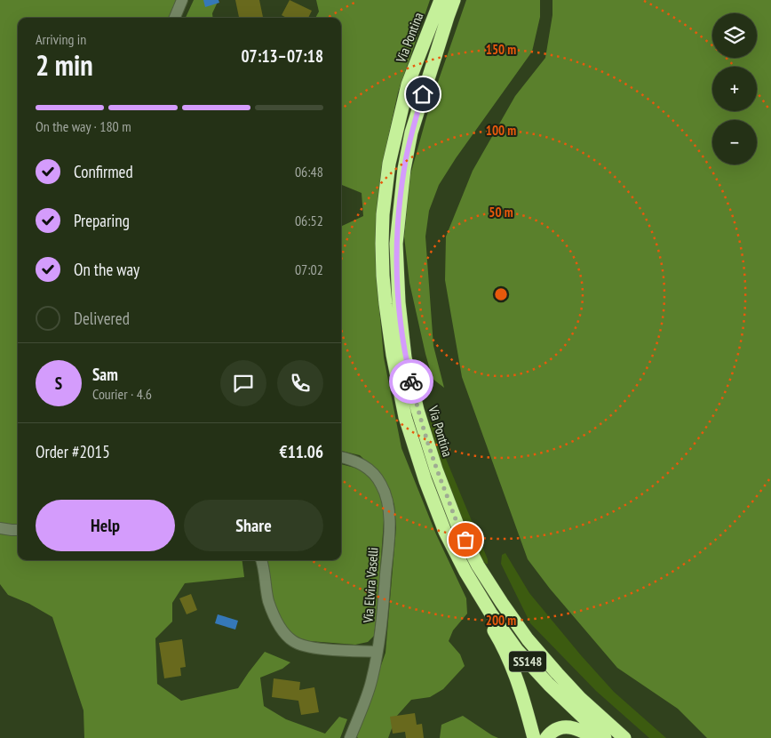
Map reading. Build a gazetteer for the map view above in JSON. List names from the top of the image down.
{
  "streets": {
    "highway": ["Via Pontina", "SS148"],
    "street": ["Via Elvira Vaselli"]
  },
  "page": {
    "map_buttons": ["+", "−"],
    "heading": ["2 min", "Arriving in", "07:13–07:18"],
    "panel": [
      "Sam",
      "Courier · 4.6",
      "Order #2015",
      "€11.06"
    ],
    "bar": "On the way · 180 m",
    "list": [
      ["Confirmed", "06:48"],
      ["Preparing", "06:52"],
      ["On the way", "07:02"],
      "Delivered"
    ],
    "round": "S",
    "buttons": ["Help", "Share"]
  },
  "rings": [
    "150 m",
    "100 m",
    "50 m",
    "200 m"
  ]
}
